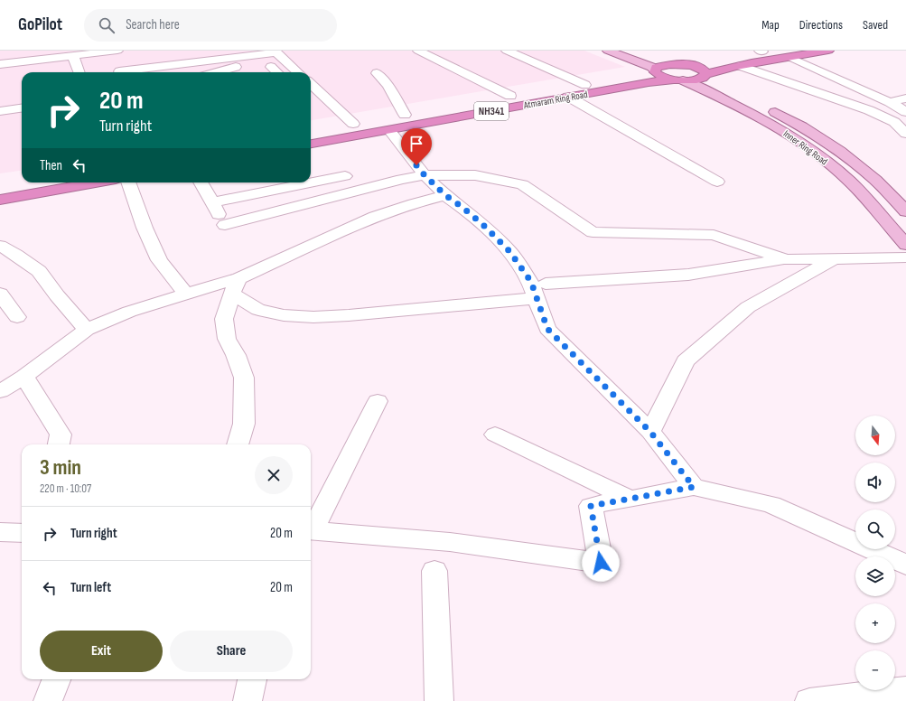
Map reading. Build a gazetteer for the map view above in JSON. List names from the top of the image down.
{
  "streets": {
    "highway": ["Atmaram Ring Road", "NH341"],
    "main road": ["Inner Ring Road"]
  },
  "crossings": [
    ["Atmaram Ring Road", "NH341"],
    ["Atmaram Ring Road", "Inner Ring Road"],
    ["NH341", "Inner Ring Road"]
  ],
  "north": "bottom",
  "page": {
    "header": "GoPilot",
    "search": "Search here",
    "nav": ["Map", "Directions", "Saved"],
    "turn": ["20 m", "Turn right"],
    "then": "Then",
    "map_buttons": ["+", "−"],
    "heading": ["3 min", "220 m · 10:07"],
    "list": [
      {
        "name": "Turn right",
        "value": "20 m"
      },
      {
        "name": "Turn left",
        "value": "20 m"
      }
    ],
    "buttons": ["Exit", "Share"]
  }
}
